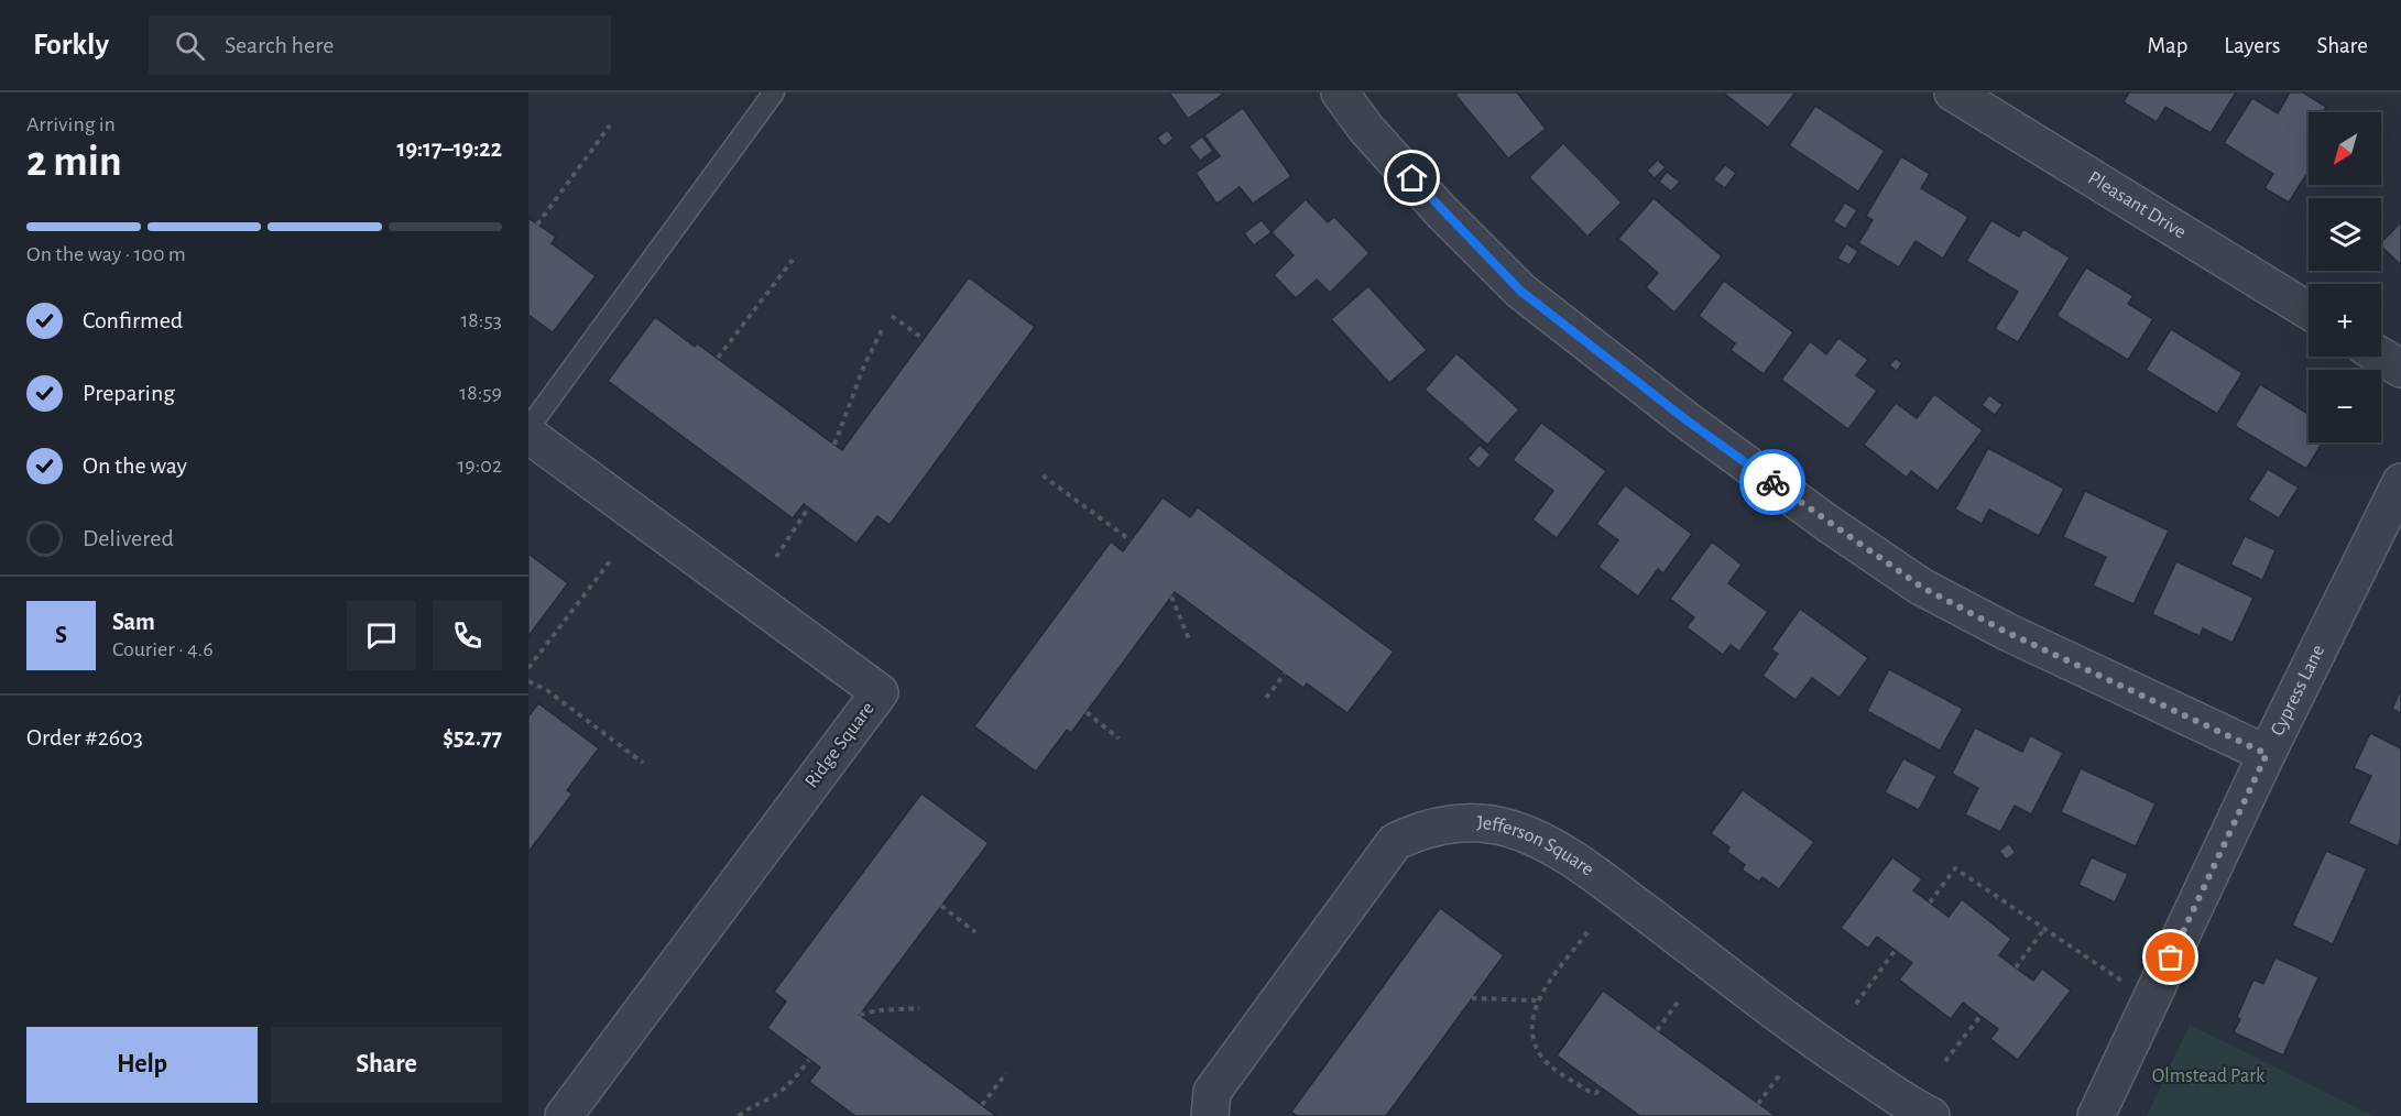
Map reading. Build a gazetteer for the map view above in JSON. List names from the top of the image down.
{
  "streets": {
    "street": [
      "Pleasant Drive",
      "Cypress Lane",
      "Ridge Square",
      "Jefferson Square"
    ]
  },
  "parks": ["Olmstead Park"],
  "north": "bottom left",
  "page": {
    "header": "Forkly",
    "search": "Search here",
    "nav": ["Map", "Layers", "Share"],
    "heading": ["2 min", "Arriving in", "19:17–19:22"],
    "panel": [
      "Sam",
      "Courier · 4.6",
      "Order #2603",
      "$52.77"
    ],
    "map_buttons": ["+", "−"],
    "bar": "On the way · 100 m",
    "list": [
      ["Confirmed", "18:53"],
      ["Preparing", "18:59"],
      ["On the way", "19:02"],
      "Delivered"
    ],
    "round": "S",
    "buttons": ["Help", "Share"]
  }
}
